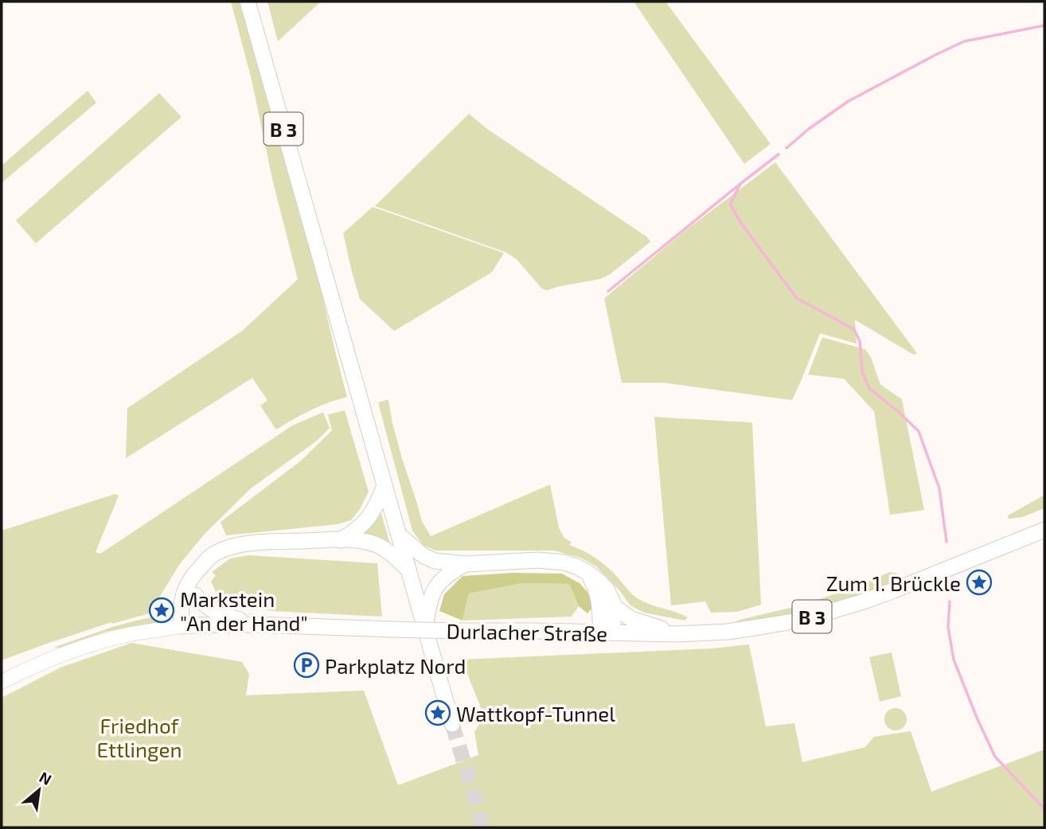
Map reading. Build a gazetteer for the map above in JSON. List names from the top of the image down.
{
  "streets": {
    "main road": ["B 3", "Durlacher Straße"]
  },
  "parks": ["Friedhof Ettlingen"],
  "places": {
    "place": ["Zum 1. Brückle", "Markstein \"An der Hand\"", "Wattkopf-Tunnel"],
    "parking": ["Parkplatz Nord"]
  },
  "north": "top right"
}
